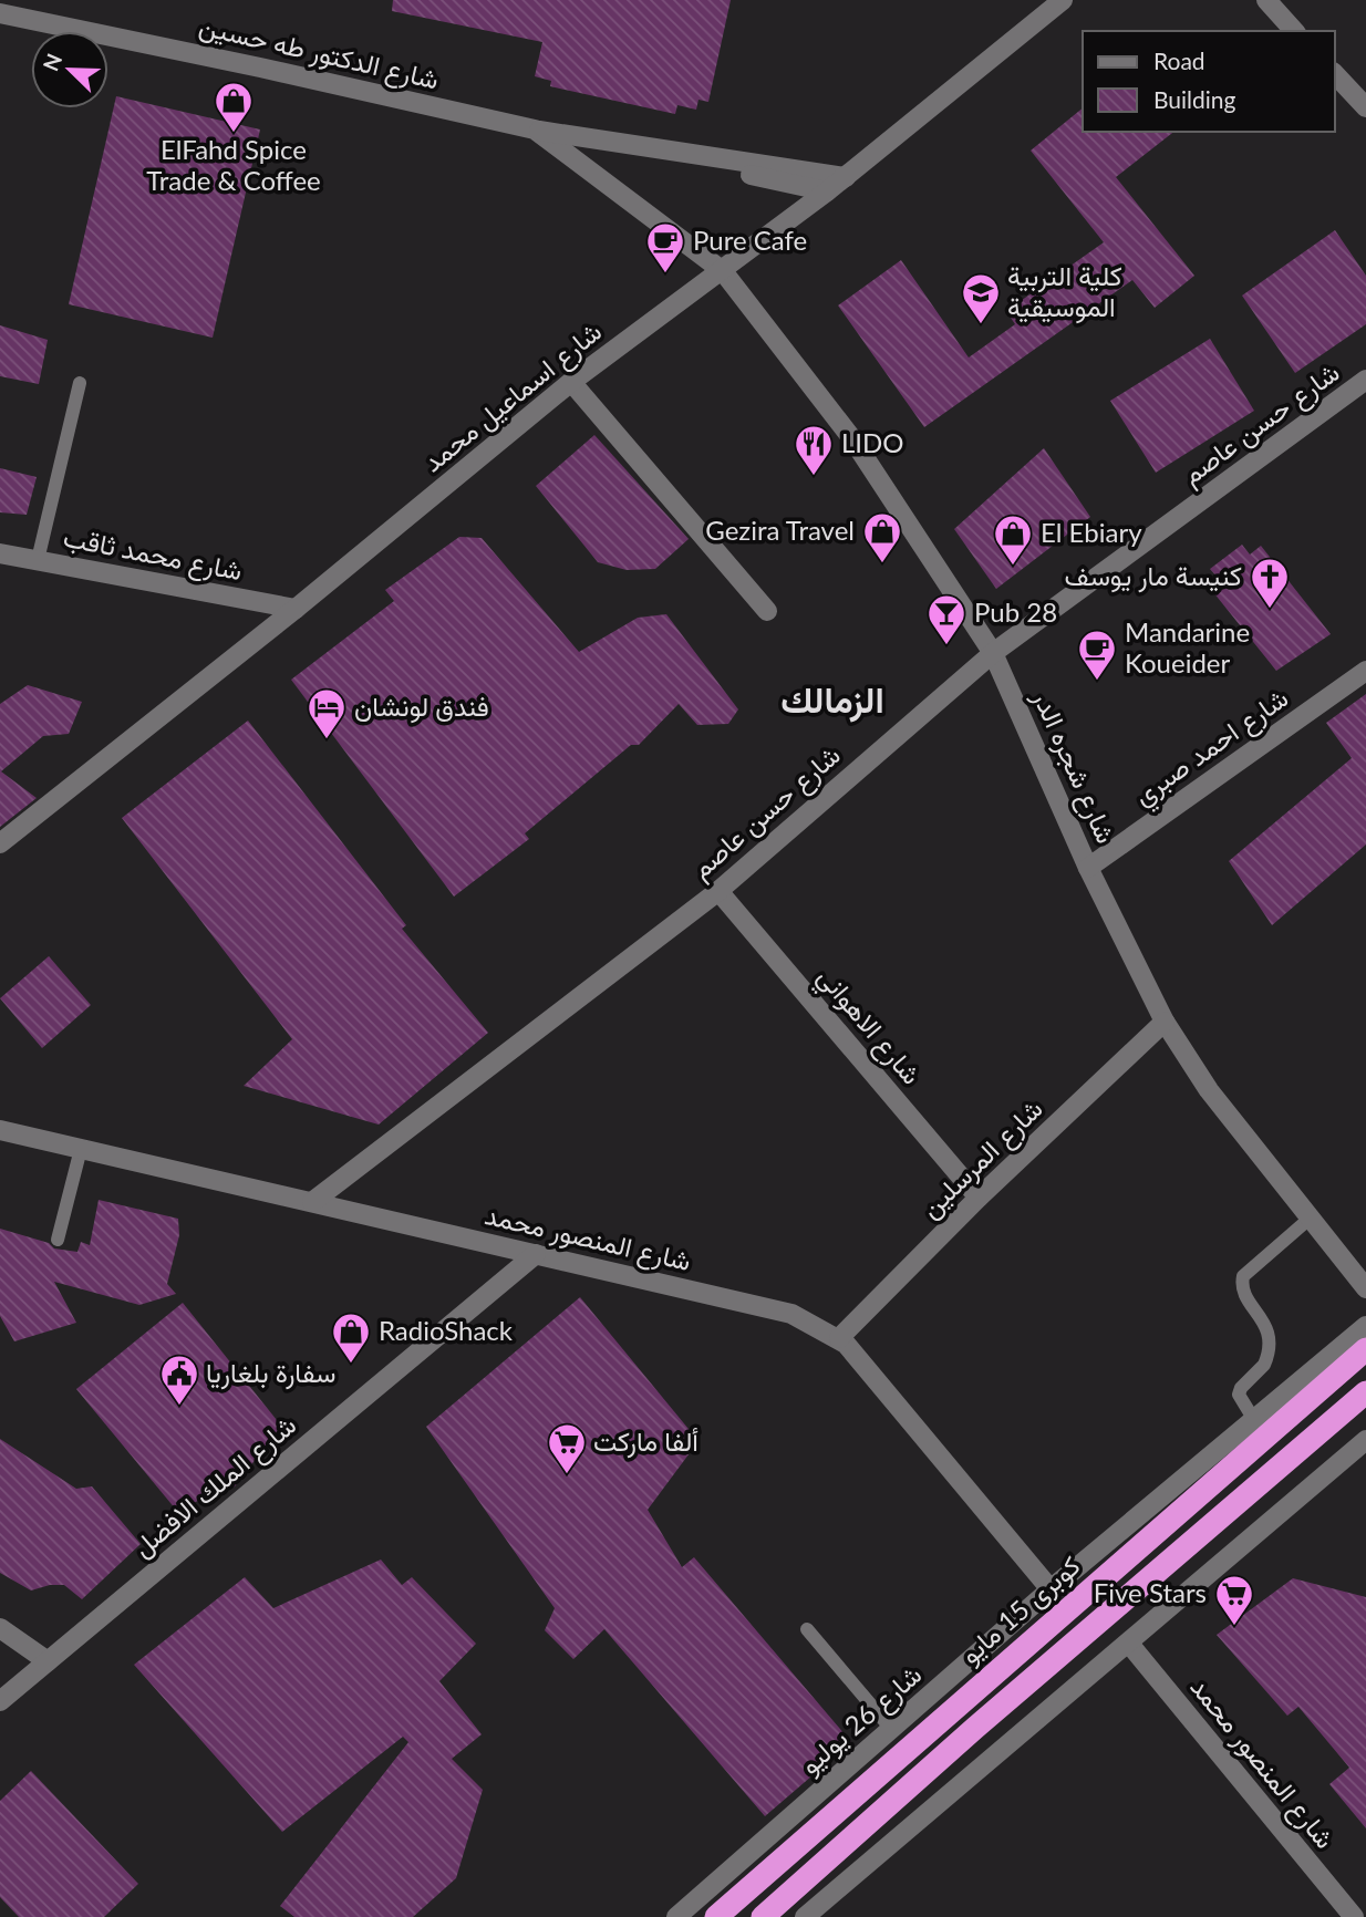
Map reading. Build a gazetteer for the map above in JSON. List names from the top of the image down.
{
  "streets": {
    "highway": ["كوبرى 15 مايو"],
    "street": [
      "شارع الدكتور طه حسين",
      "شارع اسماعيل محمد",
      "شارع حسن عاصم",
      "شارع محمد ثاقب",
      "شارع احمد صبري",
      "شارع شجره الدر",
      "شارع الاهواني",
      "شارع المرسلين",
      "شارع المنصور محمد",
      "شارع الملك الافضل",
      "شارع 26 يوليو"
    ]
  },
  "crossings": [
    ["شارع الدكتور طه حسين", "شارع اسماعيل محمد"],
    ["شارع الدكتور طه حسين", "شارع شجره الدر"],
    ["شارع اسماعيل محمد", "شارع محمد ثاقب"],
    ["شارع اسماعيل محمد", "شارع شجره الدر"],
    ["شارع حسن عاصم", "شارع شجره الدر"],
    ["شارع حسن عاصم", "شارع الاهواني"],
    ["شارع حسن عاصم", "شارع المنصور محمد"],
    ["شارع احمد صبري", "شارع شجره الدر"],
    ["شارع شجره الدر", "شارع المرسلين"],
    ["شارع الاهواني", "شارع المرسلين"],
    ["شارع المرسلين", "شارع المنصور محمد"],
    ["شارع المنصور محمد", "شارع الملك الافضل"],
    ["شارع المنصور محمد", "شارع 26 يوليو"]
  ],
  "districts": ["الزمالك"],
  "places": {
    "shop": [
      "ElFahd Spice Trade & Coffee",
      "Gezira Travel",
      "El Ebiary",
      "RadioShack"
    ],
    "cafe": ["Pure Cafe", "Mandarine Koueider"],
    "school or university": ["كلية التربية الموسيقية"],
    "restaurant": ["LIDO"],
    "church": ["كنيسة مار يوسف"],
    "bar": ["Pub 28"],
    "hotel": ["فندق لونشان"],
    "public building": ["سفارة بلغاريا"],
    "supermarket": ["ألفا ماركت", "Five Stars"]
  },
  "legend": ["Road", "Building"],
  "north": "top left"
}
